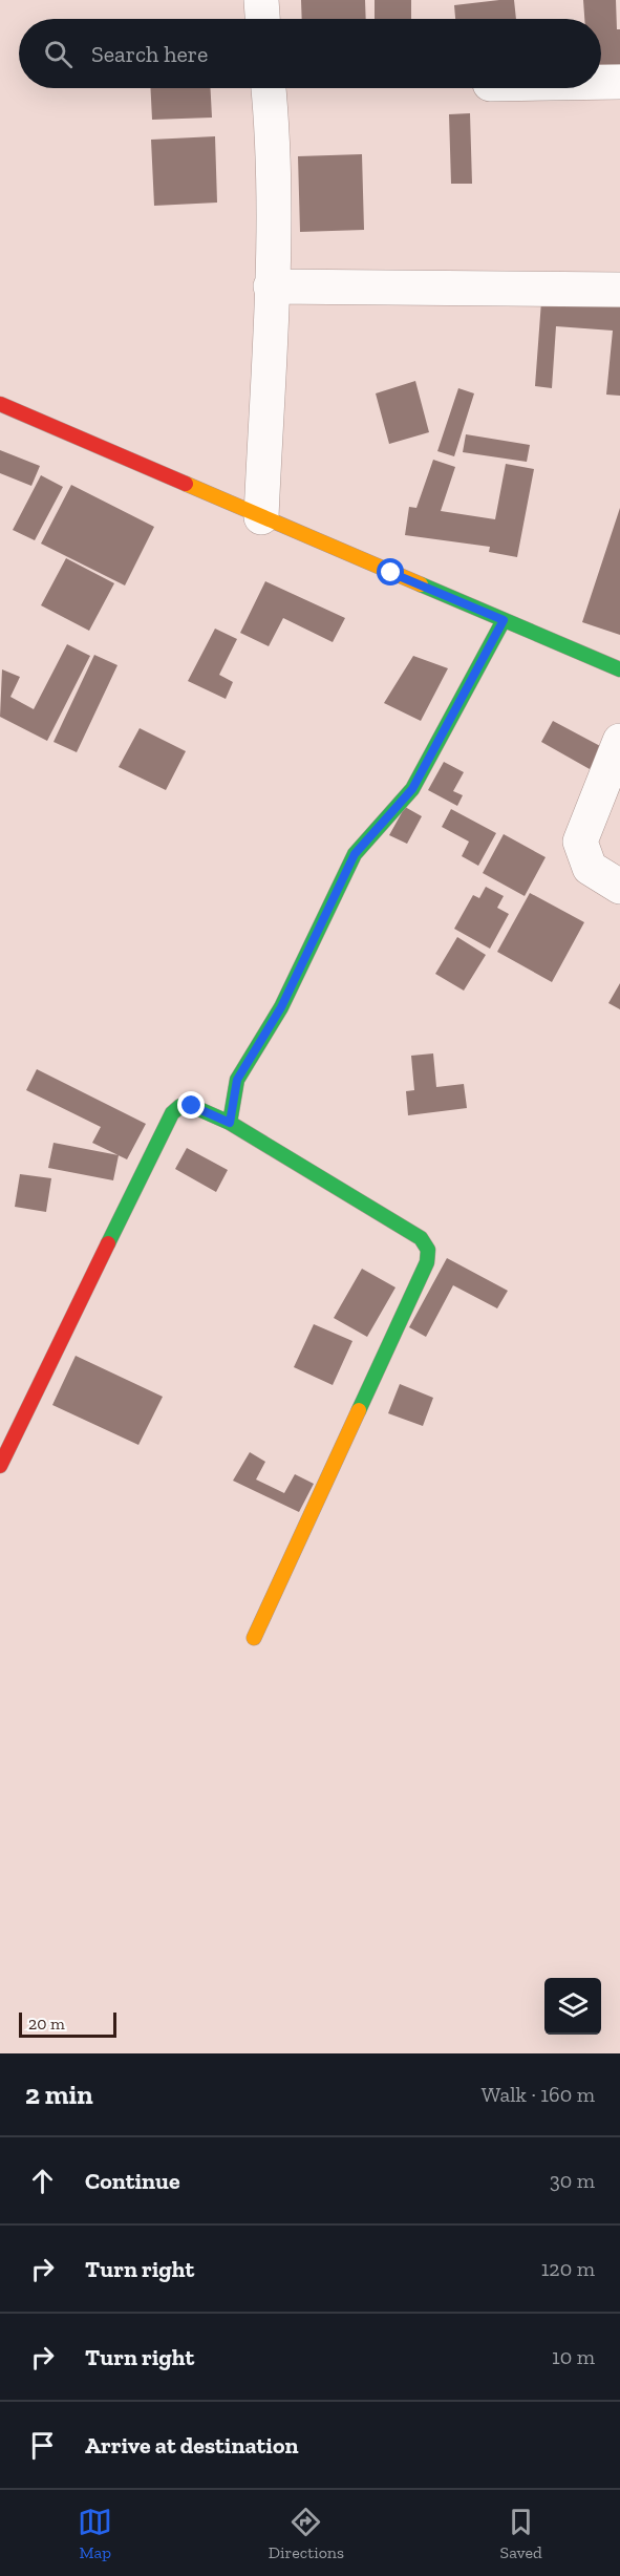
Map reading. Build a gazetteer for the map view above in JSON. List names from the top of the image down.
{
  "scale_bar": "20 m",
  "page": {
    "search": "Search here",
    "scale": "20 m",
    "heading": ["2 min", "Walk · 160 m"],
    "list": [
      ["Continue", "30 m"],
      ["Turn right", "120 m"],
      ["Turn right", "10 m"],
      "Arrive at destination"
    ],
    "nav": ["Map", "Directions", "Saved"]
  }
}
